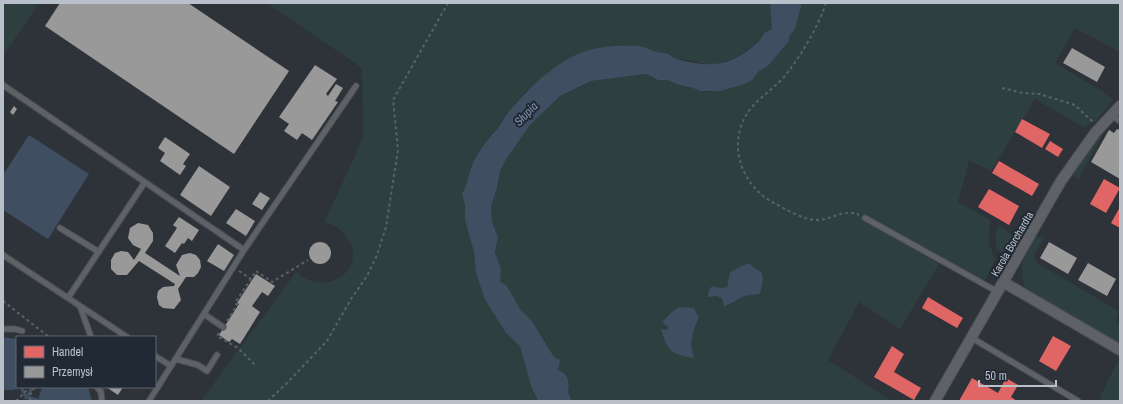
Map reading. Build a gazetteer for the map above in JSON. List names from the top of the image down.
{
  "streets": {
    "street": ["Karola Borchardta"]
  },
  "water": ["Słupia"],
  "legend": ["Handel", "Przemysł"],
  "scale_bar": "50 m"
}
